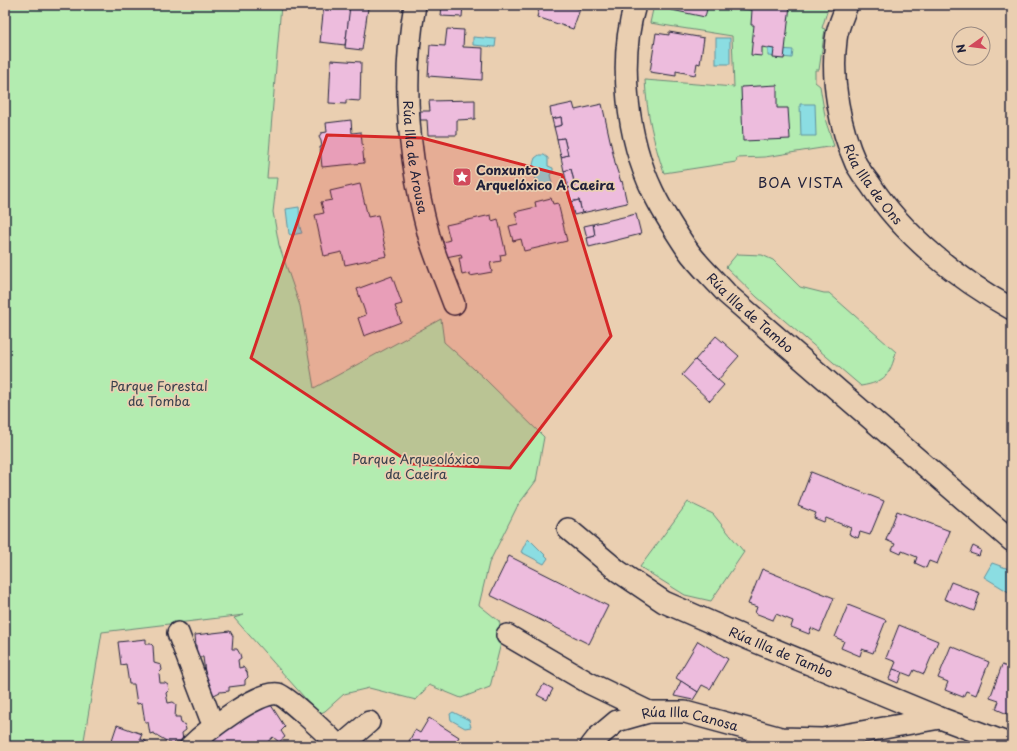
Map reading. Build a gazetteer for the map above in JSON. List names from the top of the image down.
{
  "streets": {
    "street": [
      "Rúa Illa de Arousa",
      "Rúa Illa de Ons",
      "Rúa Illa de Tambo",
      "Rúa Illa Canosa"
    ]
  },
  "crossings": [
    ["Rúa Illa de Tambo", "Rúa Illa Canosa"]
  ],
  "districts": ["BOA VISTA"],
  "parks": ["Parque Forestal da Tomba", "Parque Arqueolóxico da Caeira"],
  "places": {
    "place": ["Conxunto Arquelóxico A Caeira"]
  },
  "north": "left"
}
